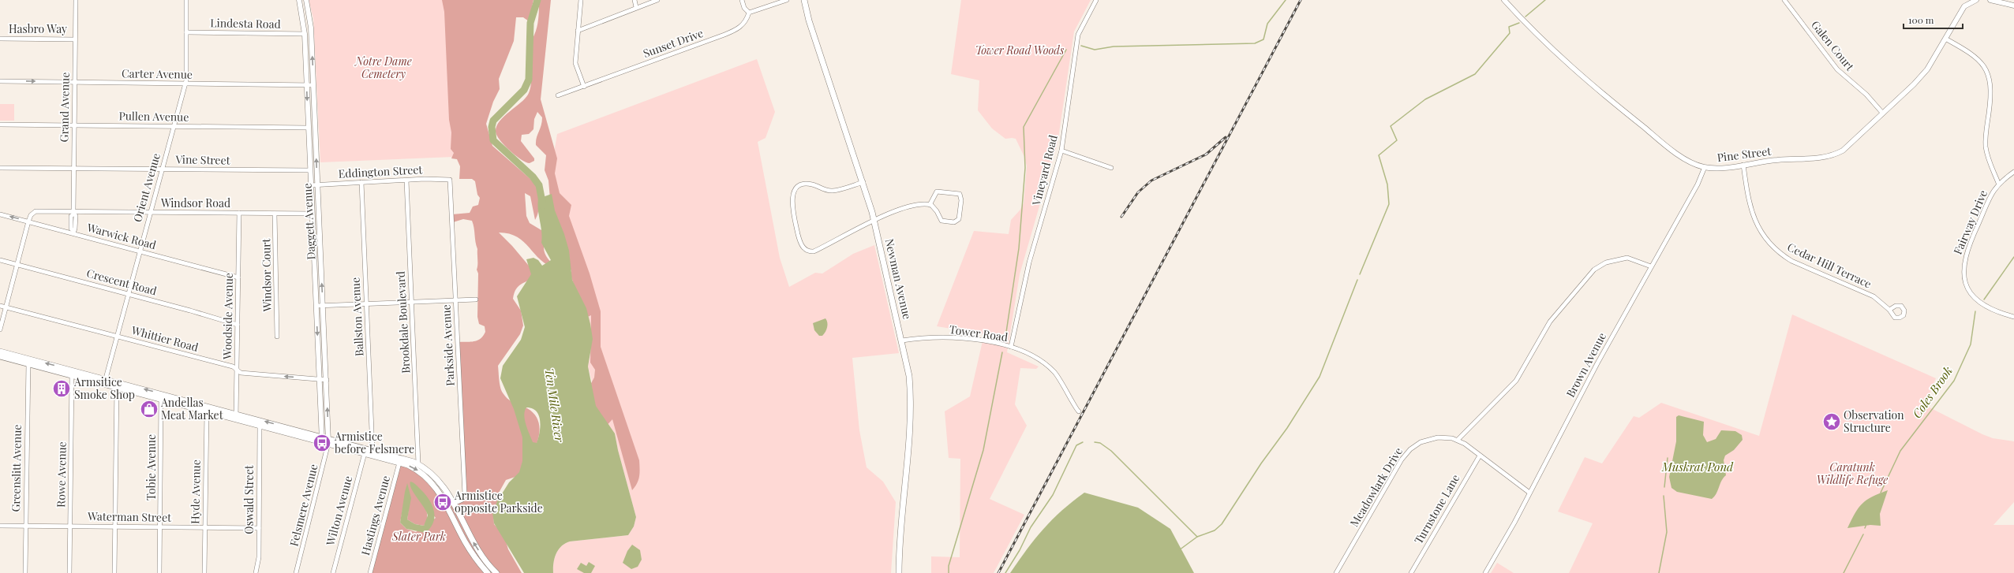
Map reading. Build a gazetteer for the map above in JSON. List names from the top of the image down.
{
  "streets": {
    "main road": ["Newman Avenue"],
    "street": [
      "Lindesta Road",
      "Hasbro Way",
      "Sunset Drive",
      "Galen Court",
      "Carter Avenue",
      "Grand Avenue",
      "Pullen Avenue",
      "Pine Street",
      "Vine Street",
      "Vineyard Road",
      "Eddington Street",
      "Orient Avenue",
      "Windsor Road",
      "Daggett Avenue",
      "Fairway Drive",
      "Warwick Road",
      "Cedar Hill Terrace",
      "Windsor Court",
      "Crescent Road",
      "Woodside Avenue",
      "Ballston Avenue",
      "Brookdale Boulevard",
      "Tower Road",
      "Whittier Road",
      "Parkside Avenue",
      "Brown Avenue",
      "Tobie Avenue",
      "Greenslitt Avenue",
      "Rowe Avenue",
      "Meadowlark Drive",
      "Hyde Avenue",
      "Oswald Street",
      "Felsmere Avenue",
      "Turnstone Lane",
      "Wilton Avenue",
      "Hastings Avenue",
      "Waterman Street"
    ]
  },
  "crossings": [
    ["Lindesta Road", "Orient Avenue"],
    ["Lindesta Road", "Daggett Avenue"],
    ["Hasbro Way", "Grand Avenue"],
    ["Galen Court", "Pine Street"],
    ["Carter Avenue", "Grand Avenue"],
    ["Carter Avenue", "Orient Avenue"],
    ["Carter Avenue", "Daggett Avenue"],
    ["Grand Avenue", "Pullen Avenue"],
    ["Grand Avenue", "Vine Street"],
    ["Grand Avenue", "Windsor Road"],
    ["Grand Avenue", "Warwick Road"],
    ["Pullen Avenue", "Orient Avenue"],
    ["Pullen Avenue", "Daggett Avenue"],
    ["Pine Street", "Cedar Hill Terrace"],
    ["Pine Street", "Brown Avenue"],
    ["Vine Street", "Orient Avenue"],
    ["Vine Street", "Daggett Avenue"],
    ["Vineyard Road", "Tower Road"],
    ["Eddington Street", "Daggett Avenue"],
    ["Eddington Street", "Ballston Avenue"],
    ["Eddington Street", "Brookdale Boulevard"],
    ["Eddington Street", "Parkside Avenue"],
    ["Orient Avenue", "Windsor Road"],
    ["Orient Avenue", "Warwick Road"],
    ["Orient Avenue", "Crescent Road"],
    ["Orient Avenue", "Whittier Road"],
    ["Windsor Road", "Daggett Avenue"],
    ["Windsor Road", "Warwick Road"],
    ["Windsor Road", "Windsor Court"],
    ["Windsor Road", "Woodside Avenue"],
    ["Daggett Avenue", "Whittier Road"],
    ["Daggett Avenue", "Felsmere Avenue"],
    ["Warwick Road", "Woodside Avenue"],
    ["Newman Avenue", "Tower Road"],
    ["Crescent Road", "Woodside Avenue"],
    ["Woodside Avenue", "Whittier Road"],
    ["Brown Avenue", "Meadowlark Drive"],
    ["Tobie Avenue", "Waterman Street"],
    ["Greenslitt Avenue", "Waterman Street"],
    ["Rowe Avenue", "Waterman Street"],
    ["Meadowlark Drive", "Turnstone Lane"],
    ["Hyde Avenue", "Waterman Street"],
    ["Oswald Street", "Waterman Street"]
  ],
  "water": ["Coles Brook", "Ten Mile River", "Muskrat Pond"],
  "parks": [
    "Tower Road Woods",
    "Notre Dame Cemetery",
    "Caratunk Wildlife Refuge",
    "Slater Park"
  ],
  "places": {
    "building": ["Armsitice Smoke Shop"],
    "shop": ["Andellas Meat Market"],
    "place": ["Observation Structure"],
    "bus stop": ["Armistice before Felsmere", "Armistice opposite Parkside"]
  },
  "scale_bar": "100 m"
}
